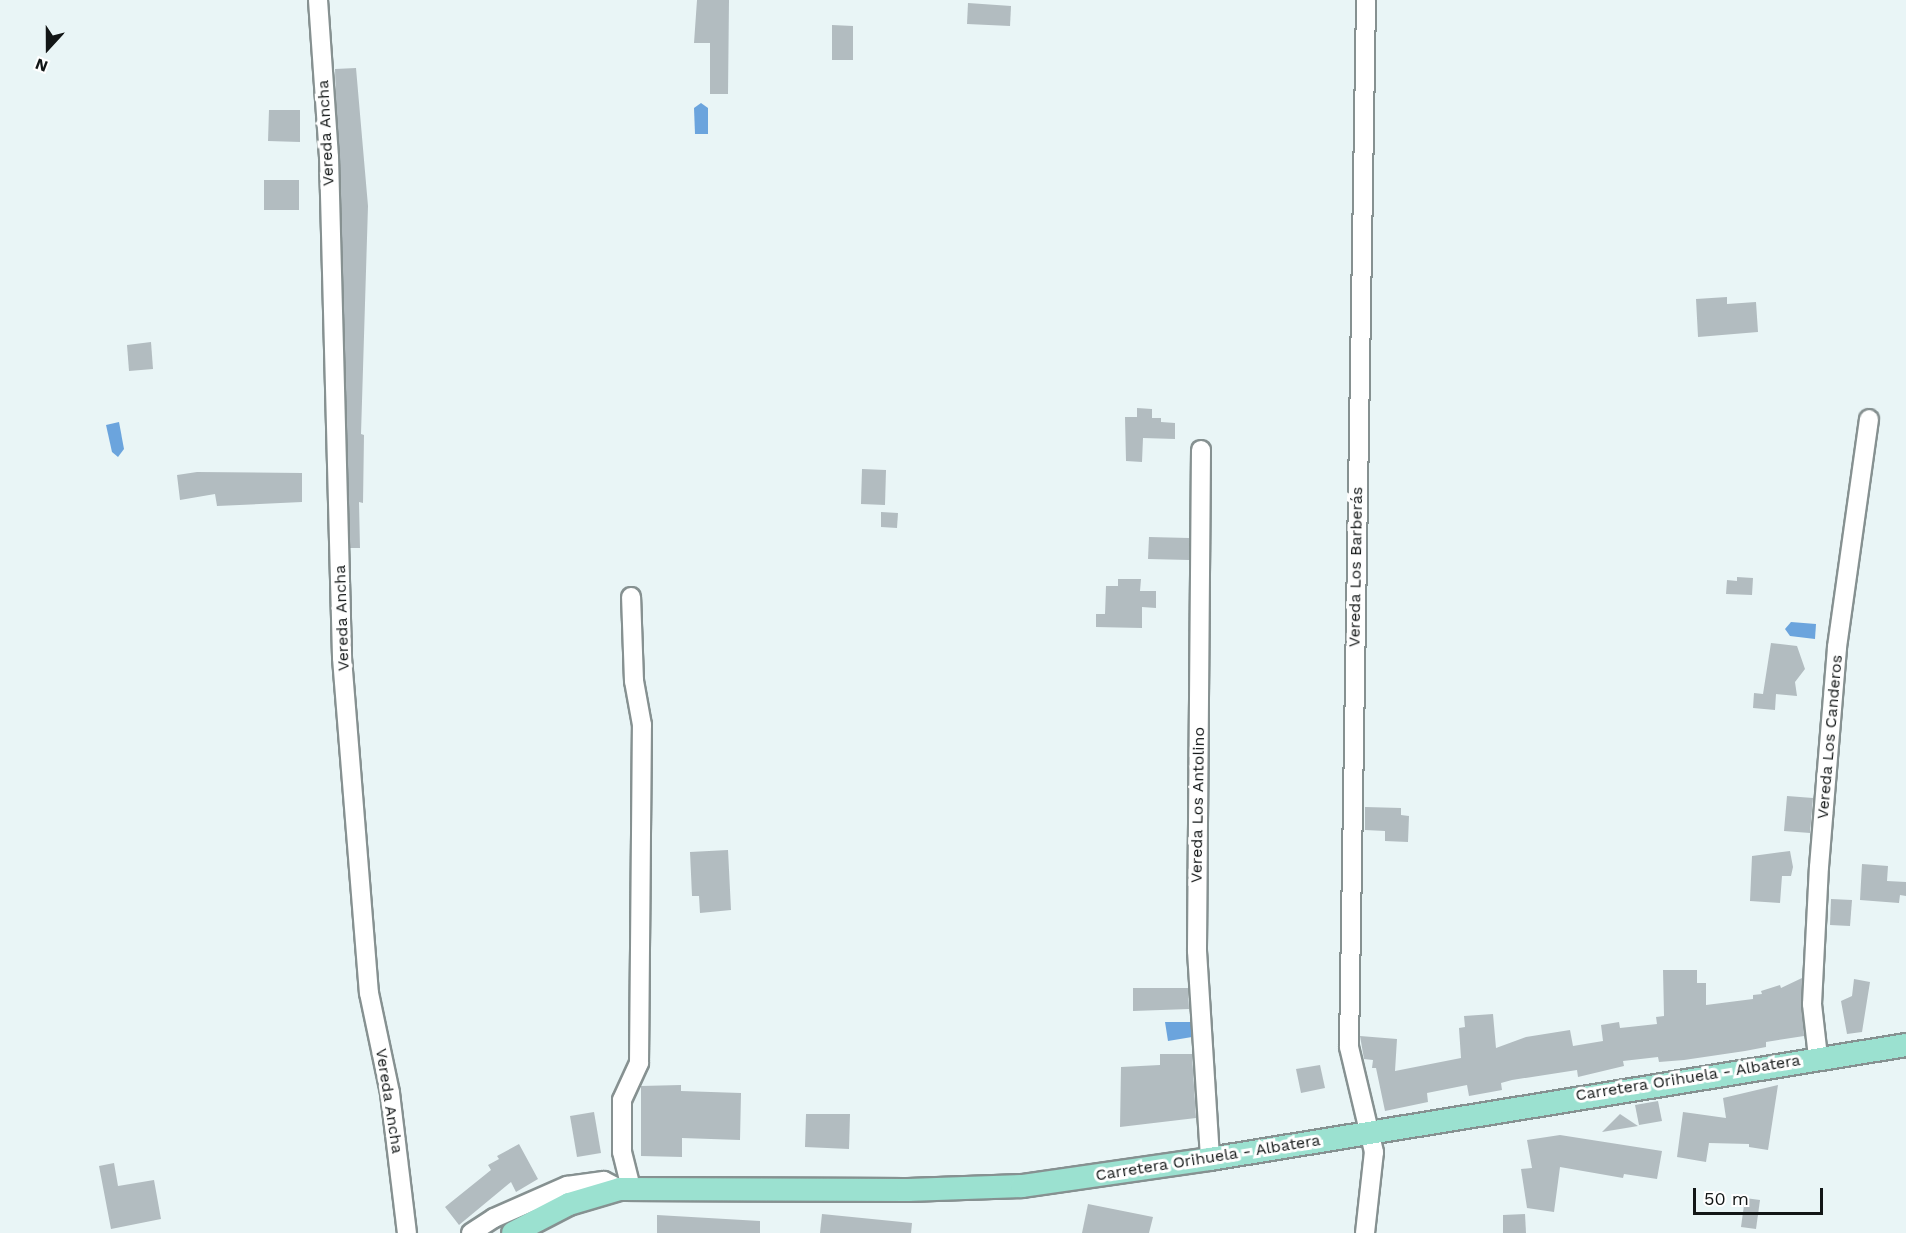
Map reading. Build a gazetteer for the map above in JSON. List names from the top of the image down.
{
  "streets": {
    "main road": ["Carretera Orihuela - Albatera"],
    "street": [
      "Vereda Ancha",
      "Vereda Los Barberás",
      "Vereda Los Canderos",
      "Vereda Los Antolino"
    ]
  },
  "crossings": [
    ["Vereda Los Barberás", "Carretera Orihuela - Albatera"],
    ["Vereda Los Canderos", "Carretera Orihuela - Albatera"],
    ["Vereda Los Antolino", "Carretera Orihuela - Albatera"]
  ],
  "scale_bar": "50 m",
  "north": "bottom"
}
